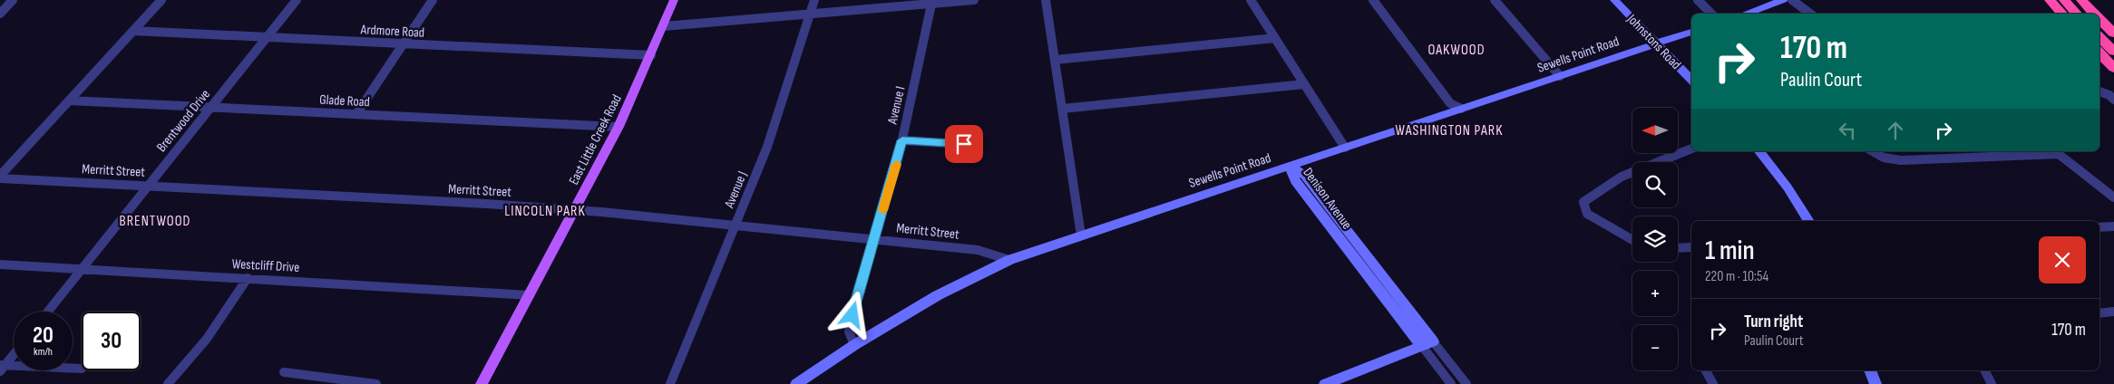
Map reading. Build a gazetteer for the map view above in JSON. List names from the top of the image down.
{
  "streets": {
    "main road": [
      "Johnstons Road",
      "Sewells Point Road",
      "East Little Creek Road",
      "Denison Avenue"
    ],
    "street": [
      "Ardmore Road",
      "Glade Road",
      "Avenue I",
      "Brentwood Drive",
      "Merritt Street",
      "Avenue J",
      "Westcliff Drive"
    ]
  },
  "crossings": [
    ["Ardmore Road", "Brentwood Drive"],
    ["Ardmore Road", "East Little Creek Road"],
    ["Johnstons Road", "Sewells Point Road"],
    ["Sewells Point Road", "Avenue I"],
    ["Sewells Point Road", "Merritt Street"],
    ["Sewells Point Road", "Denison Avenue"],
    ["Glade Road", "Brentwood Drive"],
    ["Glade Road", "East Little Creek Road"],
    ["Avenue I", "Merritt Street"],
    ["Brentwood Drive", "Merritt Street"],
    ["Brentwood Drive", "Westcliff Drive"],
    ["East Little Creek Road", "Merritt Street"],
    ["East Little Creek Road", "Westcliff Drive"],
    ["Merritt Street", "Avenue J"]
  ],
  "districts": [
    "OAKWOOD",
    "WASHINGTON PARK",
    "LINCOLN PARK",
    "BRENTWOOD"
  ],
  "north": "left",
  "page": {
    "turn": ["170 m", "Paulin Court"],
    "map_buttons": ["+", "−"],
    "heading": ["1 min", "220 m · 10:54"],
    "list": [
      {
        "name": "Turn right",
        "note": "Paulin Court",
        "value": "170 m"
      }
    ],
    "speed": "20 km/h",
    "limit": "30"
  }
}
